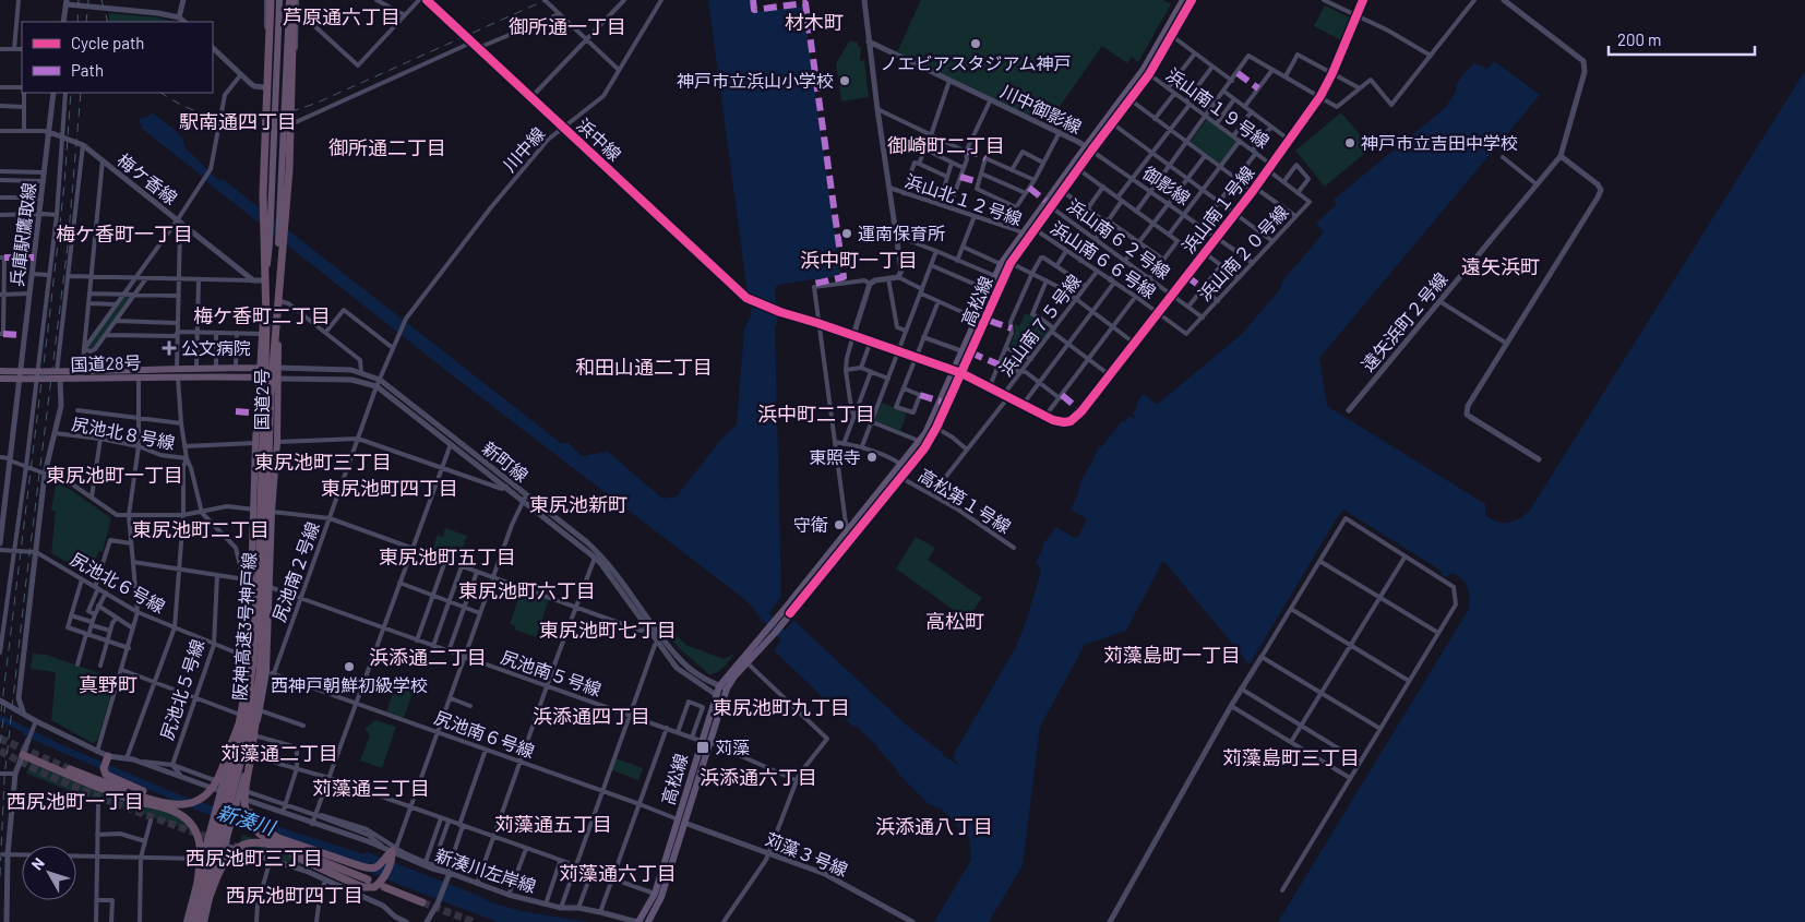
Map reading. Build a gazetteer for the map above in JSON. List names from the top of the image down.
{
  "streets": {
    "highway": ["国道28号", "国道2号", "阪神高速3号神戸線"],
    "main road": ["高松線"],
    "street": [
      "浜山南１９号線",
      "川中御影線",
      "浜中線",
      "川中線",
      "梅ケ香線",
      "御影線",
      "浜山北１２号線",
      "浜山南１号線",
      "兵庫駅鷹取線",
      "浜山南６２号線",
      "浜山南２０号線",
      "浜山南６６号線",
      "遠矢浜町２号線",
      "浜山南７５号線",
      "尻池北８号線",
      "新町線",
      "高松第１号線",
      "尻池南２号線",
      "尻池北６号線",
      "尻池南５号線",
      "尻池北５号線",
      "尻池南６号線",
      "苅藻３号線",
      "新湊川左岸線"
    ]
  },
  "crossings": [
    ["浜山南１９号線", "浜山南１号線"],
    ["浜山南１９号線", "高松線"],
    ["川中御影線", "御影線"],
    ["川中御影線", "高松線"],
    ["浜中線", "川中線"],
    ["梅ケ香線", "兵庫駅鷹取線"],
    ["梅ケ香線", "国道2号"],
    ["御影線", "浜山南１号線"],
    ["御影線", "浜山南２０号線"],
    ["御影線", "高松線"],
    ["浜山北１２号線", "高松線"],
    ["浜山南１号線", "浜山南６２号線"],
    ["浜山南１号線", "浜山南２０号線"],
    ["浜山南１号線", "浜山南６６号線"],
    ["兵庫駅鷹取線", "国道28号"],
    ["浜山南６２号線", "浜山南２０号線"],
    ["浜山南６２号線", "高松線"],
    ["浜山南２０号線", "浜山南６６号線"],
    ["浜山南６６号線", "高松線"],
    ["浜山南６６号線", "浜山南７５号線"],
    ["高松線", "新町線"],
    ["高松線", "高松第１号線"],
    ["高松線", "尻池南５号線"],
    ["高松線", "尻池南６号線"],
    ["高松線", "苅藻３号線"],
    ["高松線", "新湊川左岸線"],
    ["浜山南７５号線", "高松第１号線"],
    ["国道28号", "国道2号"],
    ["国道28号", "新町線"],
    ["国道2号", "新町線"],
    ["国道2号", "尻池南２号線"],
    ["国道2号", "尻池北６号線"],
    ["国道2号", "阪神高速3号神戸線"],
    ["国道2号", "尻池南５号線"],
    ["国道2号", "尻池南６号線"],
    ["国道2号", "新湊川左岸線"],
    ["新町線", "尻池南２号線"],
    ["尻池南２号線", "阪神高速3号神戸線"],
    ["尻池南２号線", "尻池南５号線"],
    ["尻池南２号線", "尻池南６号線"],
    ["尻池北６号線", "尻池北５号線"],
    ["阪神高速3号神戸線", "尻池南６号線"],
    ["尻池北５号線", "新湊川左岸線"],
    ["尻池南６号線", "苅藻３号線"]
  ],
  "districts": [
    "芦原通六丁目",
    "材木町",
    "御所通一丁目",
    "駅南通四丁目",
    "御崎町二丁目",
    "御所通二丁目",
    "梅ケ香町一丁目",
    "浜中町一丁目",
    "遠矢浜町",
    "梅ケ香町二丁目",
    "和田山通二丁目",
    "浜中町二丁目",
    "東尻池町三丁目",
    "東尻池町一丁目",
    "東尻池町四丁目",
    "東尻池新町",
    "東尻池町二丁目",
    "東尻池町五丁目",
    "東尻池町六丁目",
    "高松町",
    "東尻池町七丁目",
    "苅藻島町一丁目",
    "浜添通二丁目",
    "真野町",
    "東尻池町九丁目",
    "浜添通四丁目",
    "苅藻通二丁目",
    "苅藻島町三丁目",
    "浜添通六丁目",
    "苅藻通三丁目",
    "西尻池町一丁目",
    "苅藻通五丁目",
    "浜添通八丁目",
    "西尻池町三丁目",
    "苅藻通六丁目",
    "西尻池町四丁目"
  ],
  "water": ["新湊川"],
  "places": {
    "other": [
      "ノエビアスタジアム神戸",
      "神戸市立浜山小学校",
      "神戸市立吉田中学校",
      "運南保育所",
      "東照寺",
      "守衛",
      "西神戸朝鮮初級学校"
    ],
    "health": ["公文病院"],
    "transit": ["苅藻"]
  },
  "legend": ["Cycle path", "Path"],
  "scale_bar": "200 m",
  "north": "top left"
}
